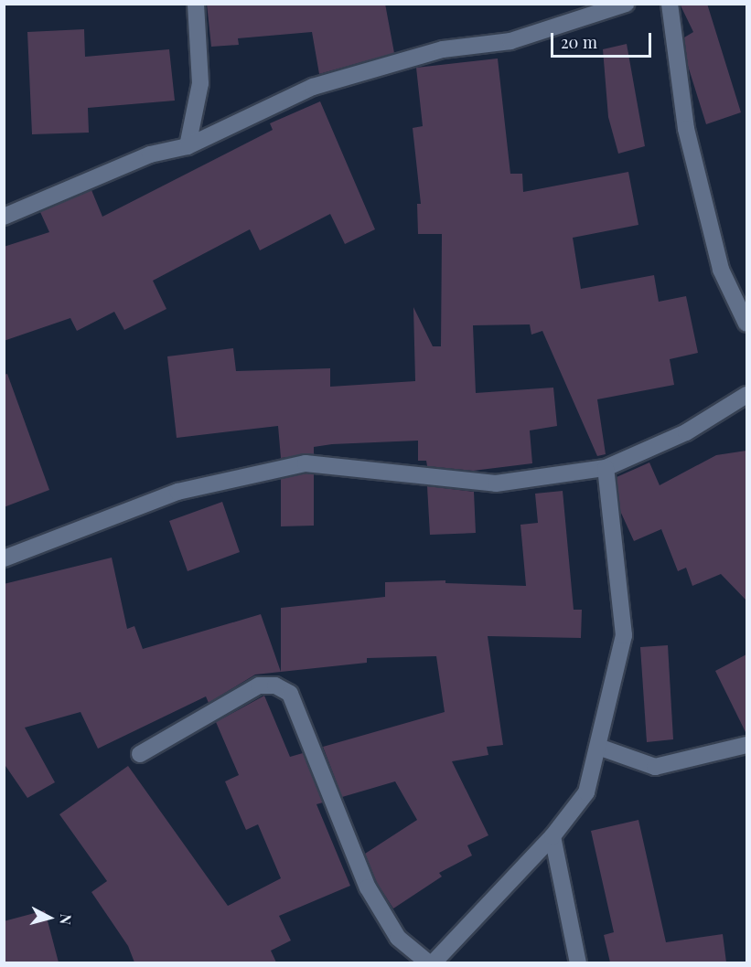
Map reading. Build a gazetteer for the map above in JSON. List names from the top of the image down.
{
  "scale_bar": "20 m",
  "north": "right"
}
